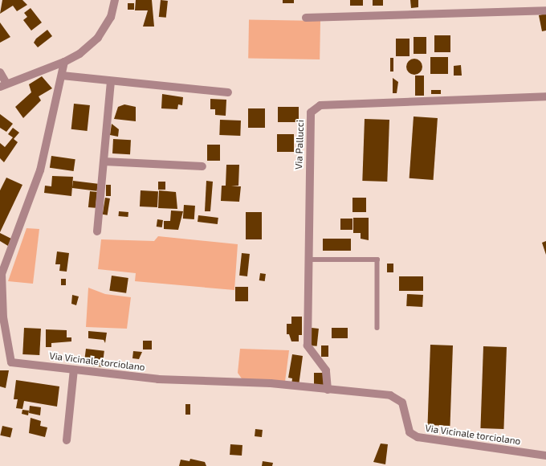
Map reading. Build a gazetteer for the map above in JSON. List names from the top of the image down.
{
  "streets": {
    "street": ["Via Pallucci", "Via Vicinale torciolano"]
  },
  "crossings": [
    ["Via Pallucci", "Via Vicinale torciolano"]
  ]
}
